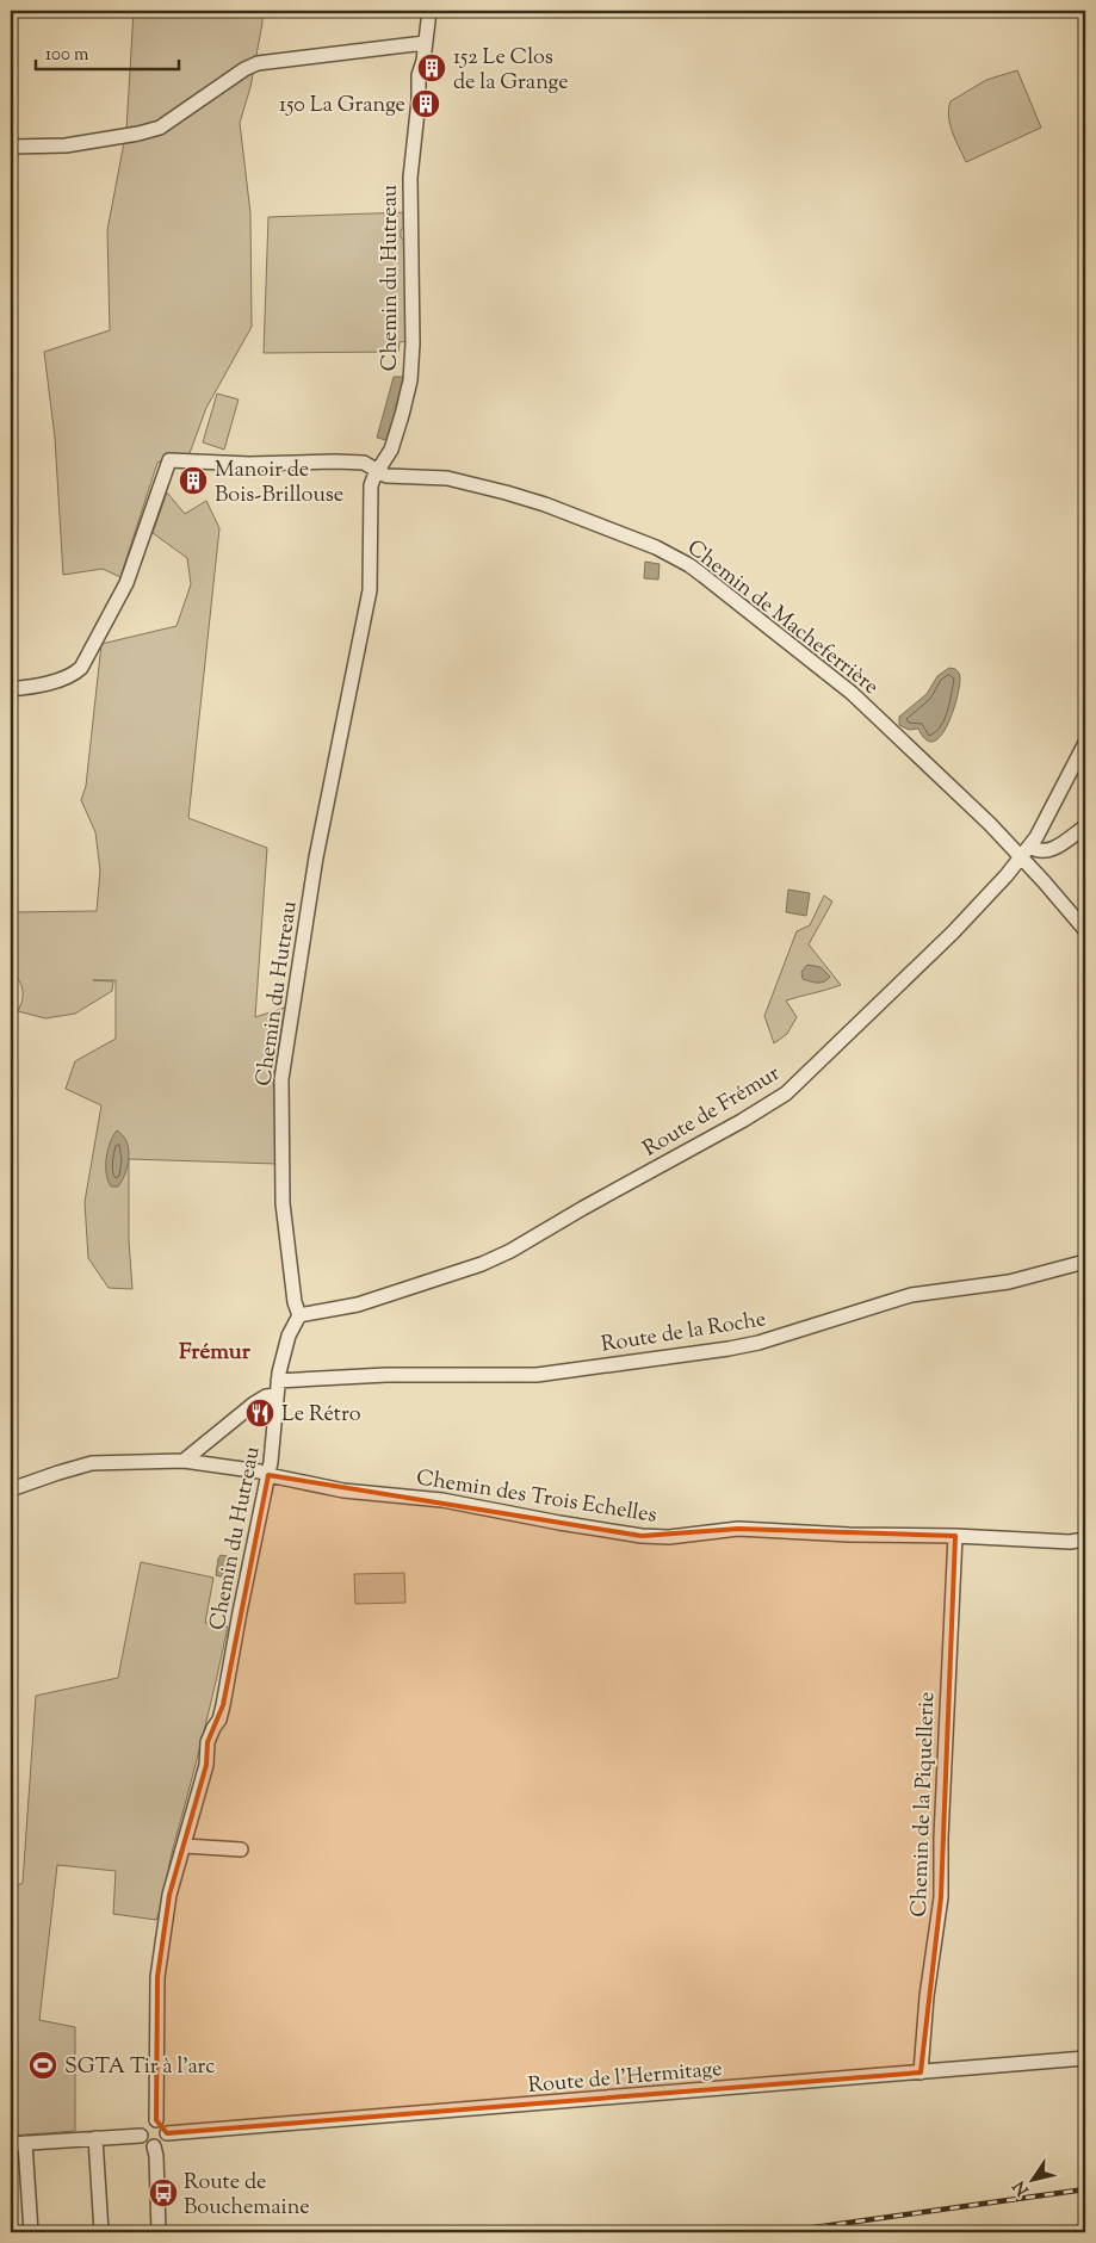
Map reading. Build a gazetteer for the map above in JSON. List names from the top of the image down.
{
  "streets": {
    "street": [
      "Chemin du Hutreau",
      "Chemin de Macheferrière",
      "Route de Frémur",
      "Route de la Roche",
      "Chemin des Trois Echelles",
      "Chemin de la Piquellerie",
      "Route de l'Hermitage"
    ]
  },
  "crossings": [
    ["Chemin du Hutreau", "Chemin de Macheferrière"],
    ["Chemin du Hutreau", "Route de Frémur"],
    ["Chemin du Hutreau", "Route de la Roche"],
    ["Chemin du Hutreau", "Chemin des Trois Echelles"],
    ["Chemin du Hutreau", "Route de l'Hermitage"],
    ["Chemin de Macheferrière", "Route de Frémur"],
    ["Chemin des Trois Echelles", "Chemin de la Piquellerie"],
    ["Chemin de la Piquellerie", "Route de l'Hermitage"]
  ],
  "districts": ["Frémur"],
  "places": {
    "building": ["152 Le Clos de la Grange", "150 La Grange", "Manoir de Bois-Brillouse"],
    "restaurant": ["Le Rétro"],
    "sports": ["SGTA Tir à l’arc"],
    "bus stop": ["Route de Bouchemaine"]
  },
  "scale_bar": "100 m",
  "north": "bottom left"
}
